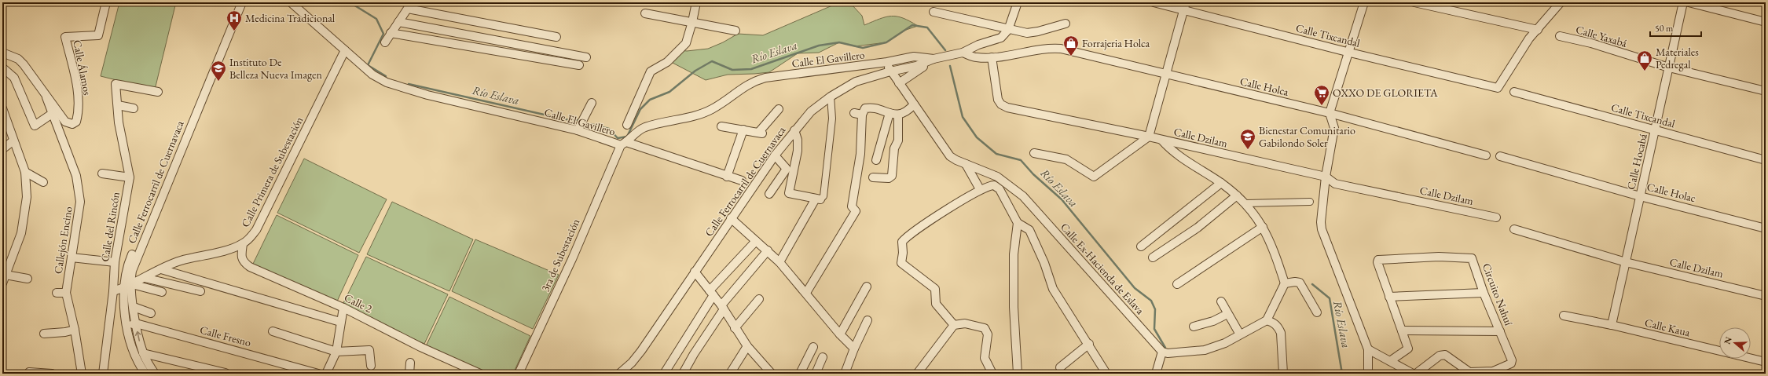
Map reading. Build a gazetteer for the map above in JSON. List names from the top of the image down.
{
  "streets": {
    "street": [
      "Calle Tixcandal",
      "Calle Yaxabá",
      "Calle El Gavillero",
      "Calle Álamos",
      "Calle Holca",
      "Calle Dzilam",
      "Calle Hocabá",
      "Calle Primera de Subestación",
      "Calle Ferrocarril de Cuernavaca",
      "Calle Holac",
      "Calle del Rincón",
      "Callejón Encino",
      "3ra de Subestación",
      "Calle Ex-Hacienda de Eslava",
      "Circuito Nahuí",
      "Calle 2",
      "Calle Kaua",
      "Calle Fresno"
    ]
  },
  "crossings": [
    ["Calle Tixcandal", "Calle Hocabá"],
    ["Calle Yaxabá", "Calle Hocabá"],
    ["Calle El Gavillero", "Calle Primera de Subestación"],
    ["Calle El Gavillero", "Calle Ferrocarril de Cuernavaca"],
    ["Calle El Gavillero", "3ra de Subestación"],
    ["Calle El Gavillero", "Calle Ex-Hacienda de Eslava"],
    ["Calle Álamos", "Callejón Encino"],
    ["Calle Holca", "Calle Dzilam"],
    ["Calle Dzilam", "Calle Hocabá"],
    ["Calle Hocabá", "Calle Holac"],
    ["Calle Hocabá", "Calle Kaua"],
    ["Calle Primera de Subestación", "Calle Ferrocarril de Cuernavaca"],
    ["Calle Primera de Subestación", "Calle del Rincón"],
    ["Calle Primera de Subestación", "Calle 2"],
    ["Calle Ferrocarril de Cuernavaca", "Calle Ex-Hacienda de Eslava"],
    ["Calle Ferrocarril de Cuernavaca", "Calle Fresno"]
  ],
  "water": ["Río Eslava"],
  "places": {
    "hospital": ["Medicina Tradicional"],
    "shop": ["Forrajeria Holca", "Materiales Pedregal"],
    "school or university": ["Instituto De Belleza Nueva Imagen", "Bienestar Comunitario Gabilondo Soler"],
    "supermarket": ["OXXO DE GLORIETA"]
  },
  "scale_bar": "50 m",
  "north": "left"
}
